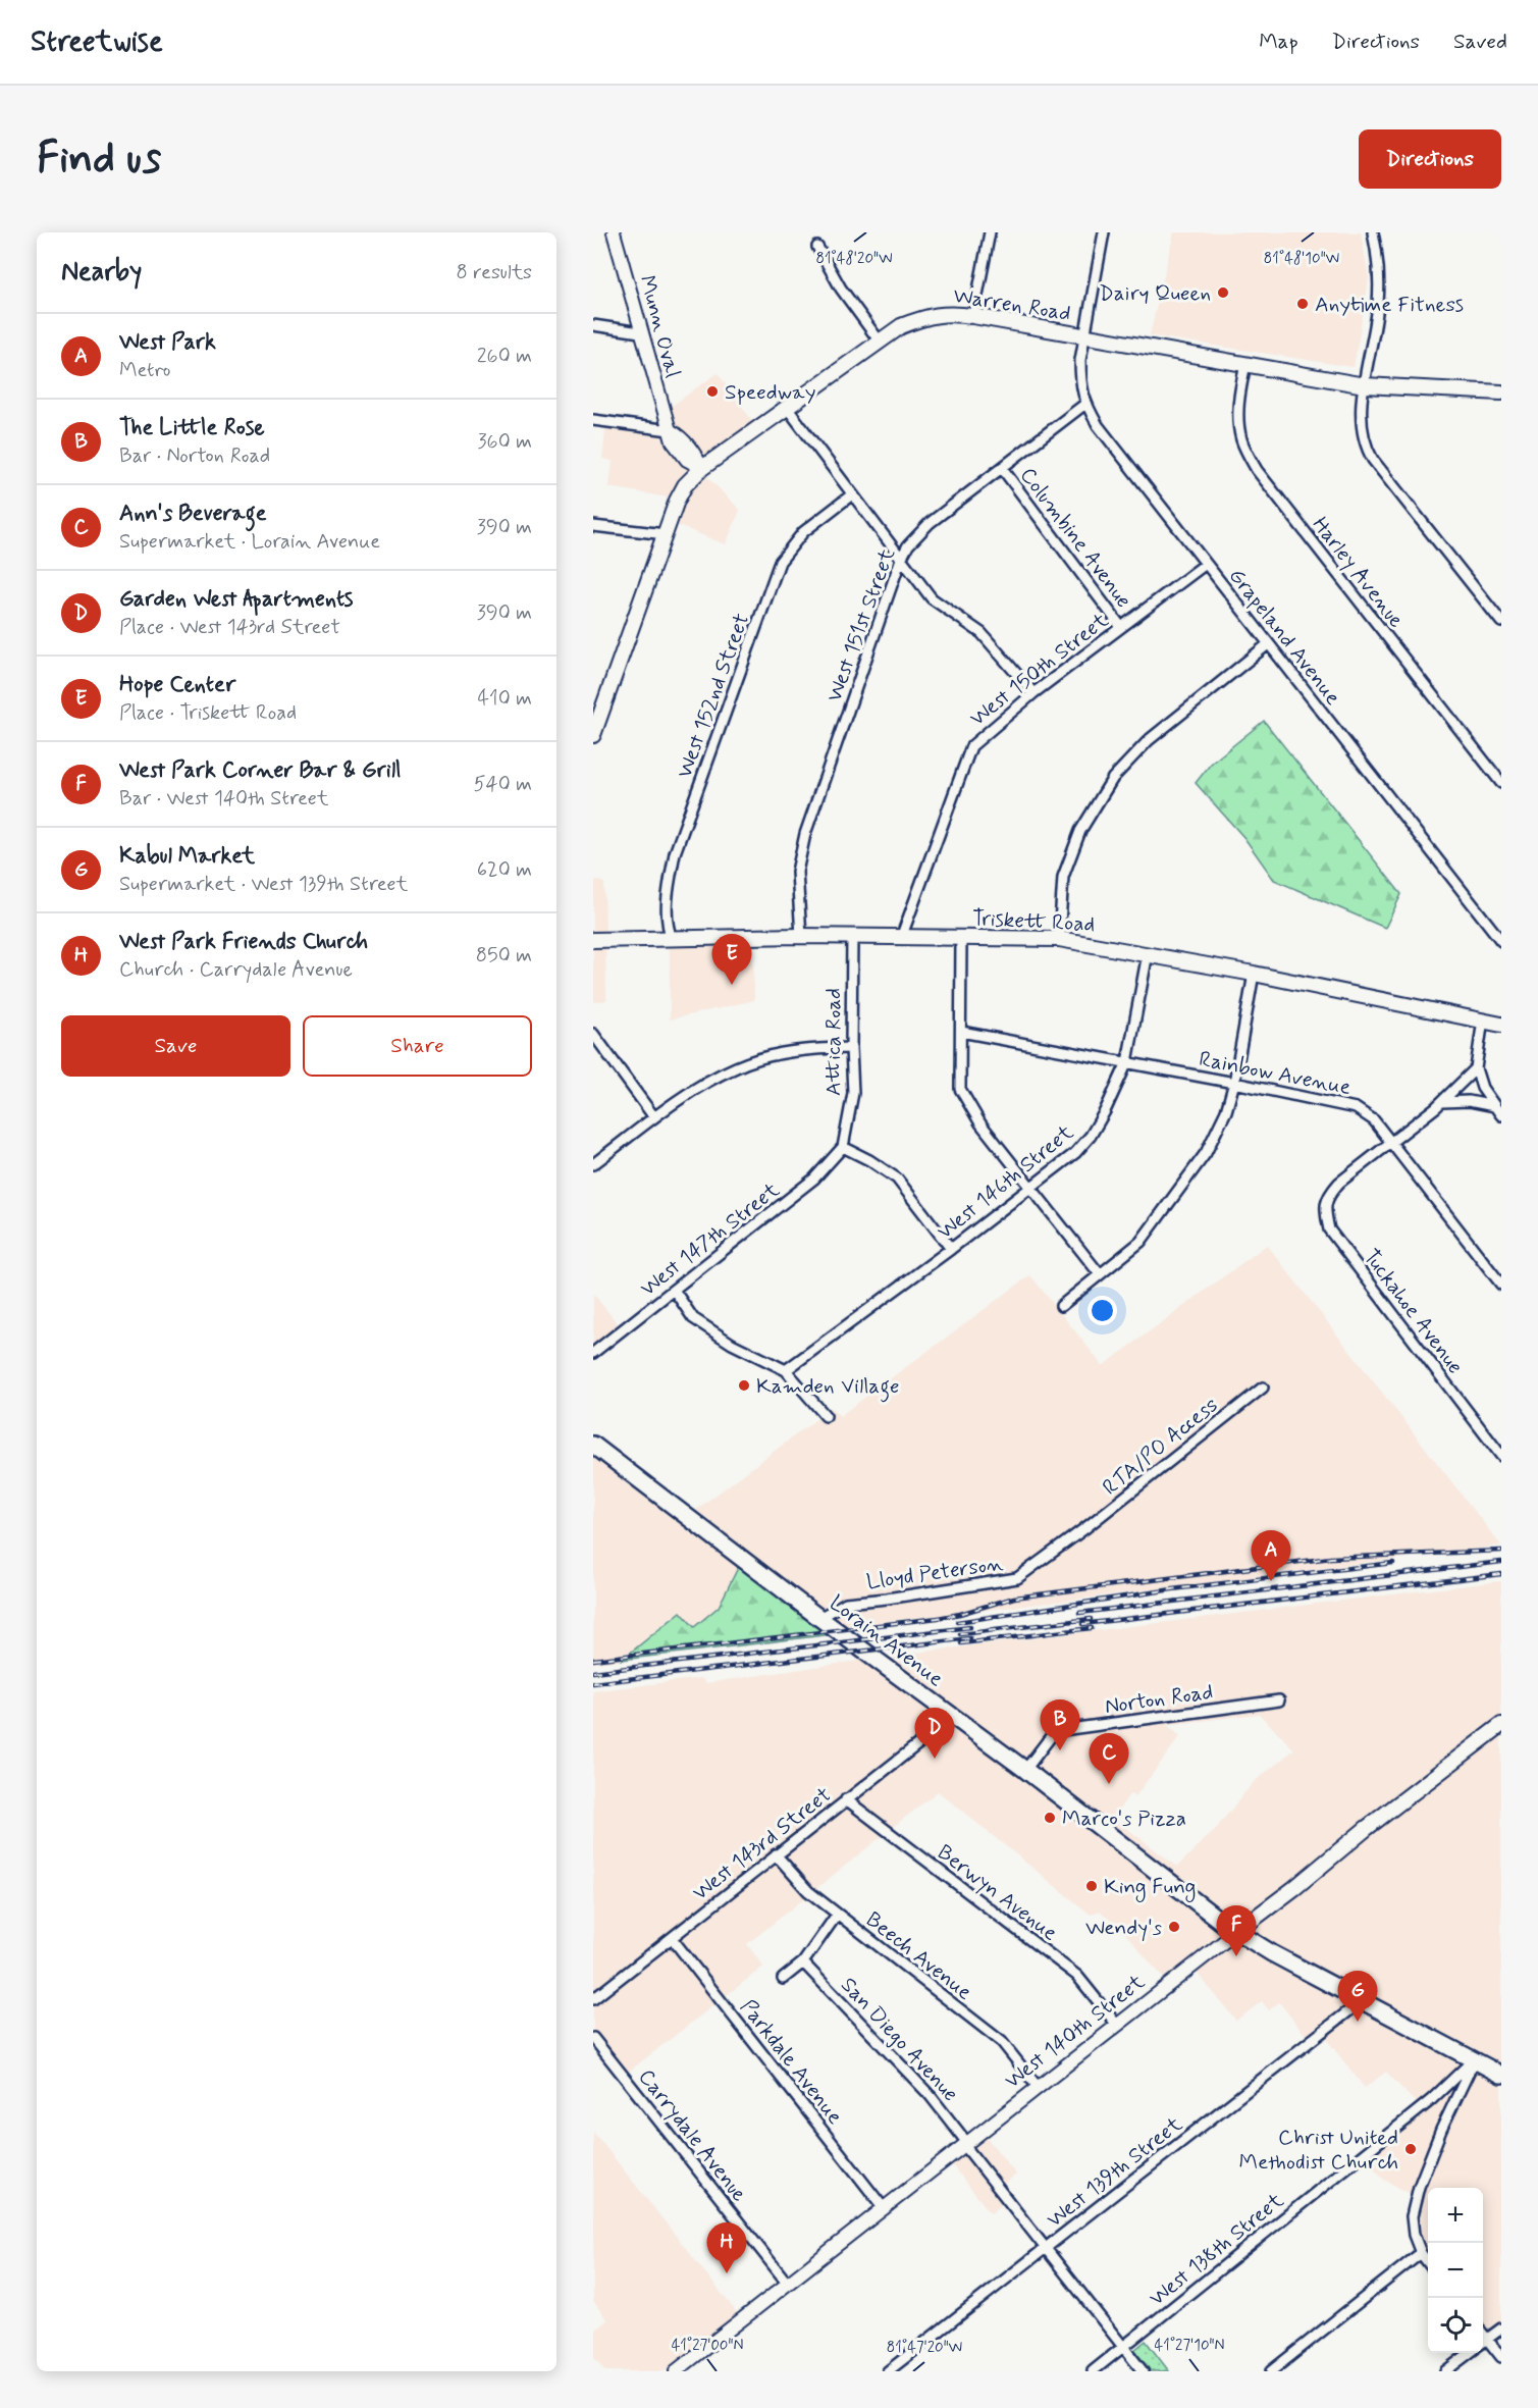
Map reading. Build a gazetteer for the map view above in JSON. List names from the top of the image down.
{
  "streets": {
    "main road": [
      "Warren Road",
      "Triskett Road",
      "Lorain Avenue",
      "West 140th Street"
    ],
    "street": [
      "Munn Oval",
      "Columbine Avenue",
      "Harley Avenue",
      "West 151st Street",
      "Grapeland Avenue",
      "West 150th Street",
      "West 152nd Street",
      "Attica Road",
      "Rainbow Avenue",
      "West 146th Street",
      "West 147th Street",
      "Tuckahoe Avenue",
      "RTA/PO Access",
      "Lloyd Peterson",
      "Norton Road",
      "West 143rd Street",
      "Berwyn Avenue",
      "Beech Avenue",
      "San Diego Avenue",
      "Parkdale Avenue",
      "Carrydale Avenue",
      "West 139th Street",
      "West 138th Street"
    ]
  },
  "crossings": [
    ["Warren Road", "Munn Oval"],
    ["Warren Road", "Harley Avenue"],
    ["Warren Road", "Grapeland Avenue"],
    ["Columbine Avenue", "West 151st Street"],
    ["Columbine Avenue", "West 150th Street"],
    ["West 151st Street", "Grapeland Avenue"],
    ["West 151st Street", "Triskett Road"],
    ["Grapeland Avenue", "West 150th Street"],
    ["West 150th Street", "Triskett Road"],
    ["West 152nd Street", "Triskett Road"],
    ["Triskett Road", "Attica Road"],
    ["Triskett Road", "West 146th Street"],
    ["Attica Road", "West 147th Street"],
    ["Rainbow Avenue", "West 146th Street"],
    ["Rainbow Avenue", "Tuckahoe Avenue"],
    ["RTA/PO Access", "Lloyd Peterson"],
    ["Lloyd Peterson", "Lorain Avenue"],
    ["Lorain Avenue", "Norton Road"],
    ["Lorain Avenue", "West 143rd Street"],
    ["Lorain Avenue", "West 140th Street"],
    ["Lorain Avenue", "West 139th Street"],
    ["Lorain Avenue", "West 138th Street"],
    ["West 143rd Street", "Berwyn Avenue"],
    ["West 143rd Street", "Beech Avenue"],
    ["West 143rd Street", "Parkdale Avenue"],
    ["Berwyn Avenue", "West 140th Street"],
    ["Beech Avenue", "West 140th Street"],
    ["West 140th Street", "San Diego Avenue"],
    ["West 140th Street", "Parkdale Avenue"],
    ["West 140th Street", "Carrydale Avenue"],
    ["San Diego Avenue", "West 139th Street"],
    ["San Diego Avenue", "West 138th Street"]
  ],
  "places": [
    "Dairy Queen",
    "Anytime Fitness",
    "Speedway",
    "Kamden Village",
    "Marco's Pizza",
    "King Fung",
    "Wendy's",
    "Christ United Methodist Church"
  ],
  "page": {
    "header": "Streetwise",
    "nav": ["Map", "Directions", "Saved"],
    "buttons": [
      "Directions",
      ["Save", "Share"]
    ],
    "title": "Find us",
    "heading": ["Nearby", "8 results"],
    "list": [
      {
        "mark": "A",
        "name": "West Park",
        "note": "Metro",
        "value": "260 m"
      },
      {
        "mark": "B",
        "name": "The Little Rose",
        "note": "Bar · Norton Road",
        "value": "360 m"
      },
      {
        "mark": "C",
        "name": "Ann's Beverage",
        "note": "Supermarket · Lorain Avenue",
        "value": "390 m"
      },
      {
        "mark": "D",
        "name": "Garden West Apartments",
        "note": "Place · West 143rd Street",
        "value": "390 m"
      },
      {
        "mark": "E",
        "name": "Hope Center",
        "note": "Place · Triskett Road",
        "value": "410 m"
      },
      {
        "mark": "F",
        "name": "West Park Corner Bar & Grill",
        "note": "Bar · West 140th Street",
        "value": "540 m"
      },
      {
        "mark": "G",
        "name": "Kabul Market",
        "note": "Supermarket · West 139th Street",
        "value": "620 m"
      },
      {
        "mark": "H",
        "name": "West Park Friends Church",
        "note": "Church · Carrydale Avenue",
        "value": "850 m"
      }
    ],
    "pins": [
      "E",
      "A",
      "B",
      "D",
      "C",
      "F",
      "G",
      "H"
    ],
    "map_buttons": ["+", "−"]
  },
  "coordinates": [
    "81°48'20\"W",
    "81°48'10\"W",
    "41°27'00\"N",
    "41°27'10\"N",
    "81°47'20\"W"
  ]
}
